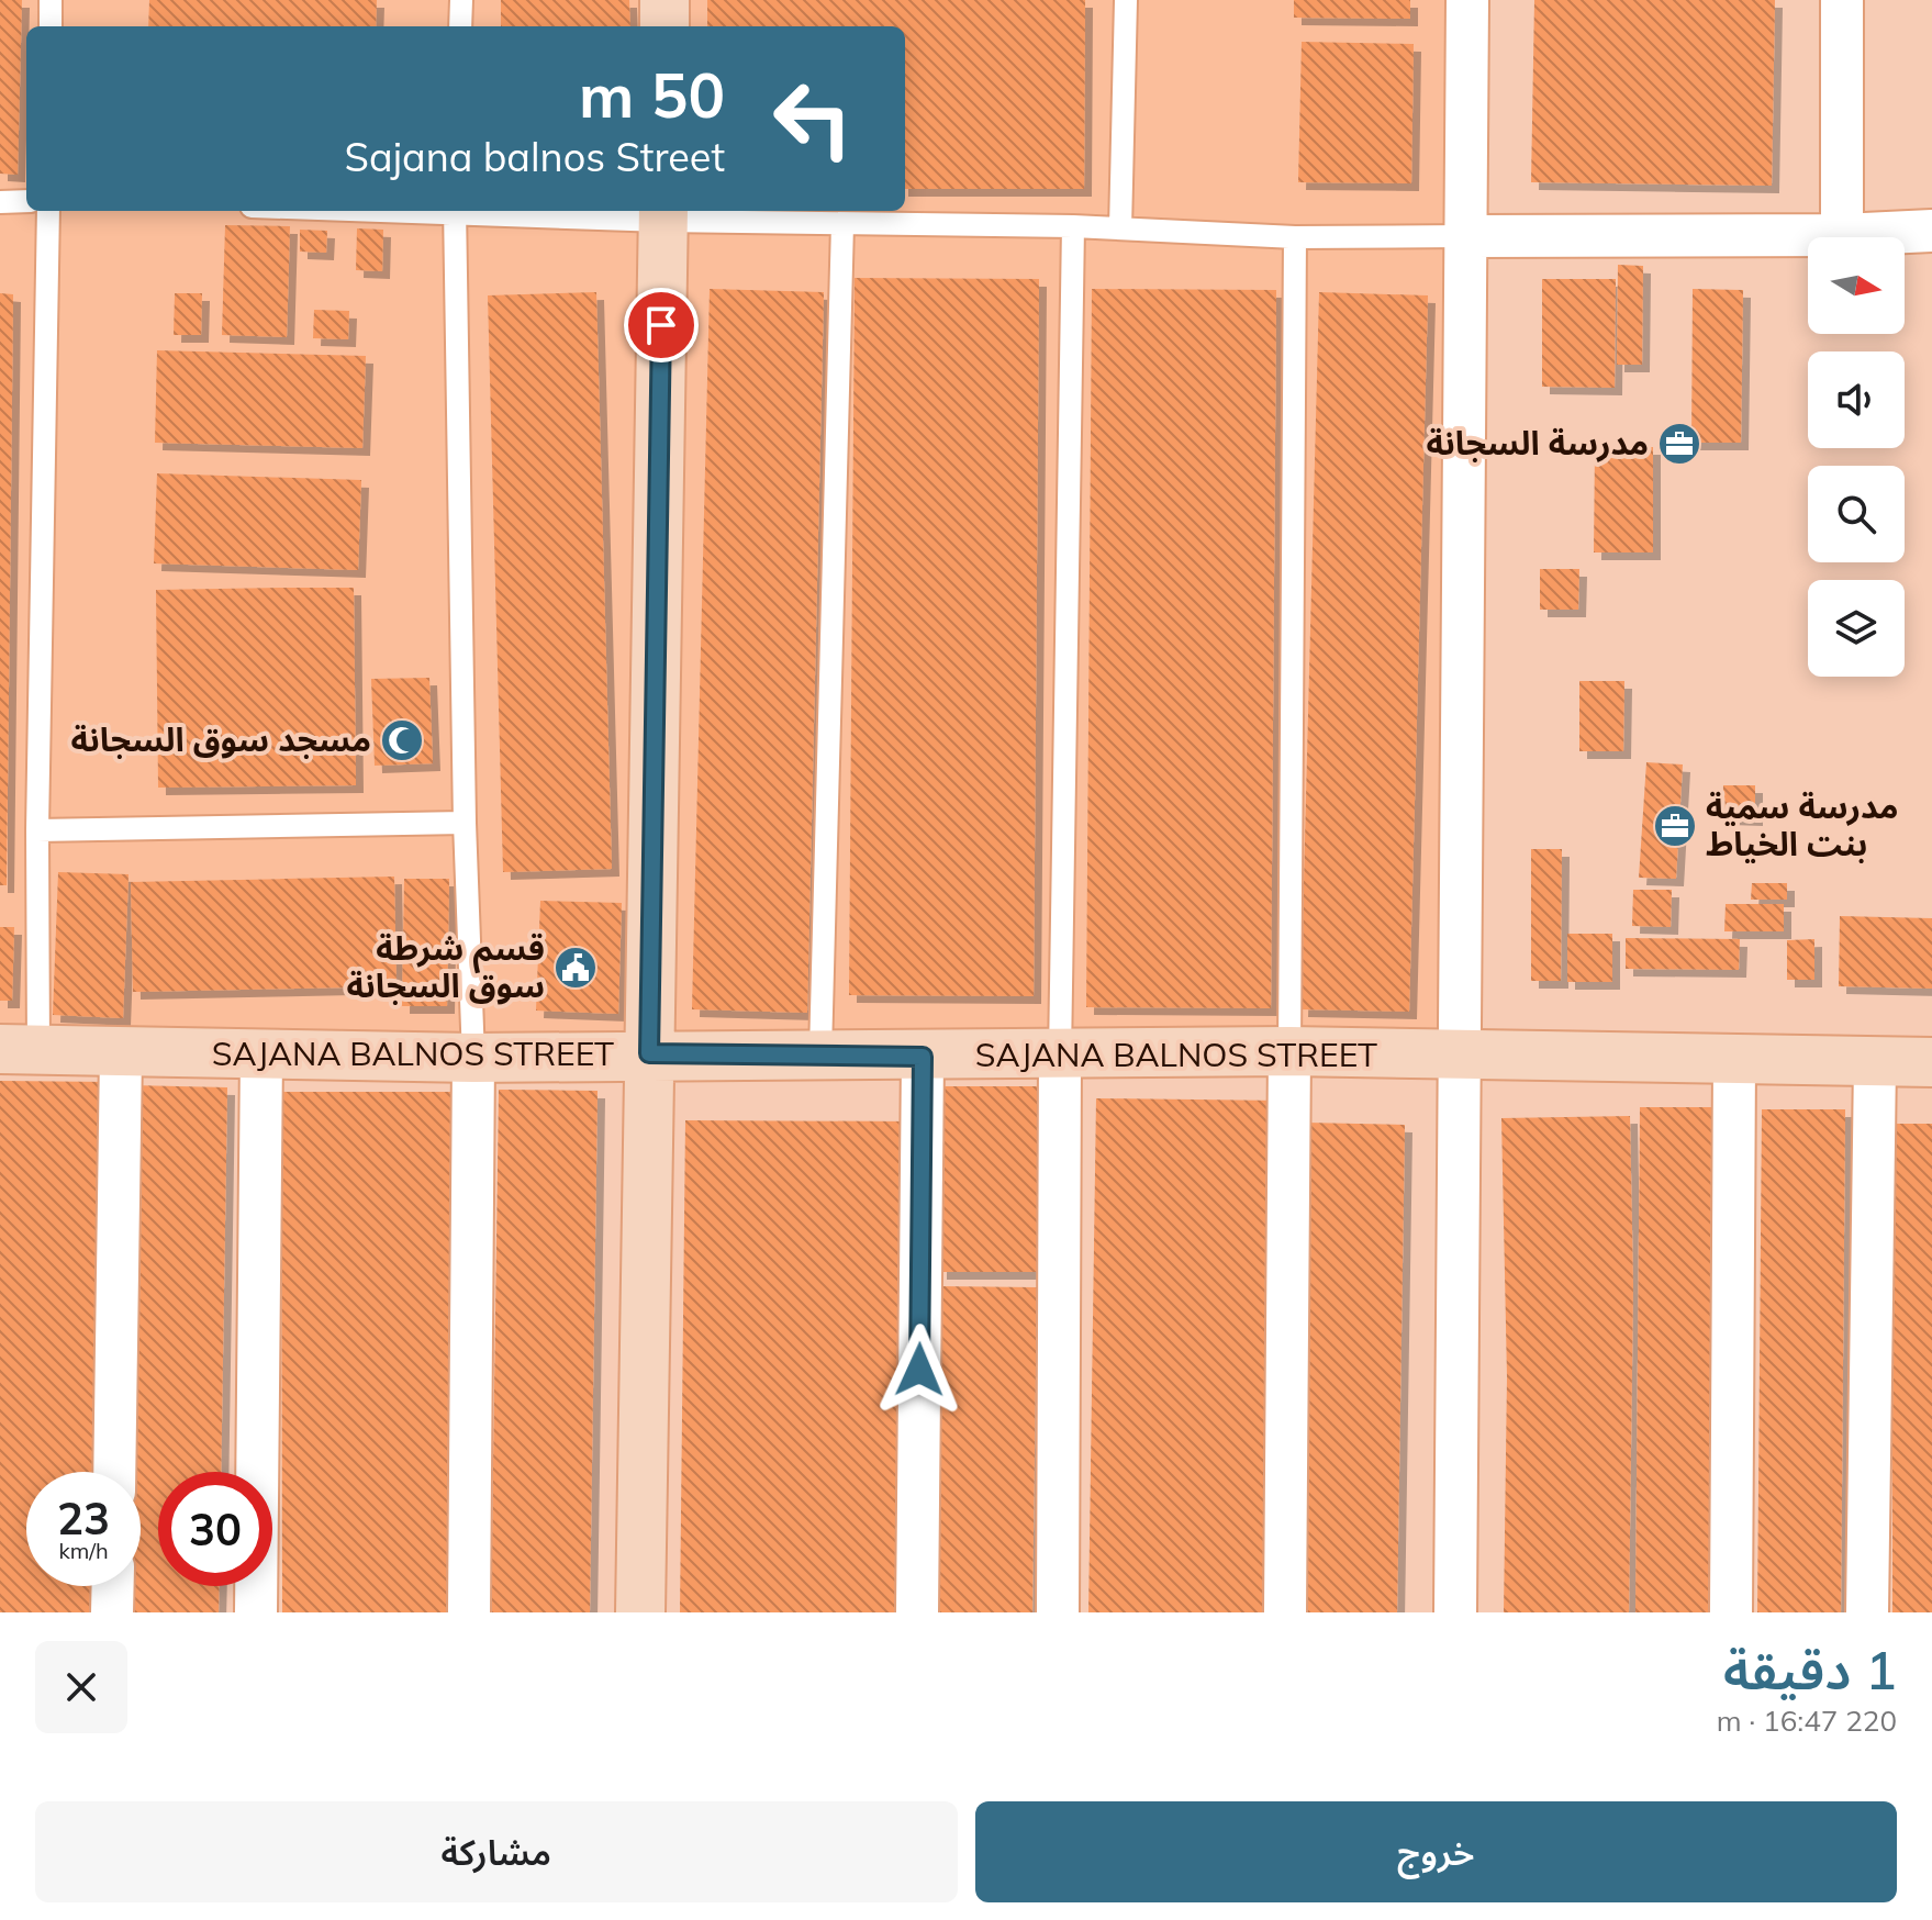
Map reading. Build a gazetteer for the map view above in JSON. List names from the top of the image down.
{
  "streets": {
    "street": ["SAJANA BALNOS STREET"]
  },
  "places": {
    "office": ["مدرسة السجانة", "مدرسة سمية بنت الخياط"],
    "mosque": ["مسجد سوق السجانة"],
    "public building": ["قسم شرطة سوق السجانة"]
  },
  "north": "right",
  "page": {
    "turn": ["50 m", "Sajana balnos Street"],
    "speed": "23 km/h",
    "limit": "30",
    "heading": ["1 دقيقة", "220 m · 16:47"],
    "buttons": ["خروج", "مشاركة"]
  }
}
